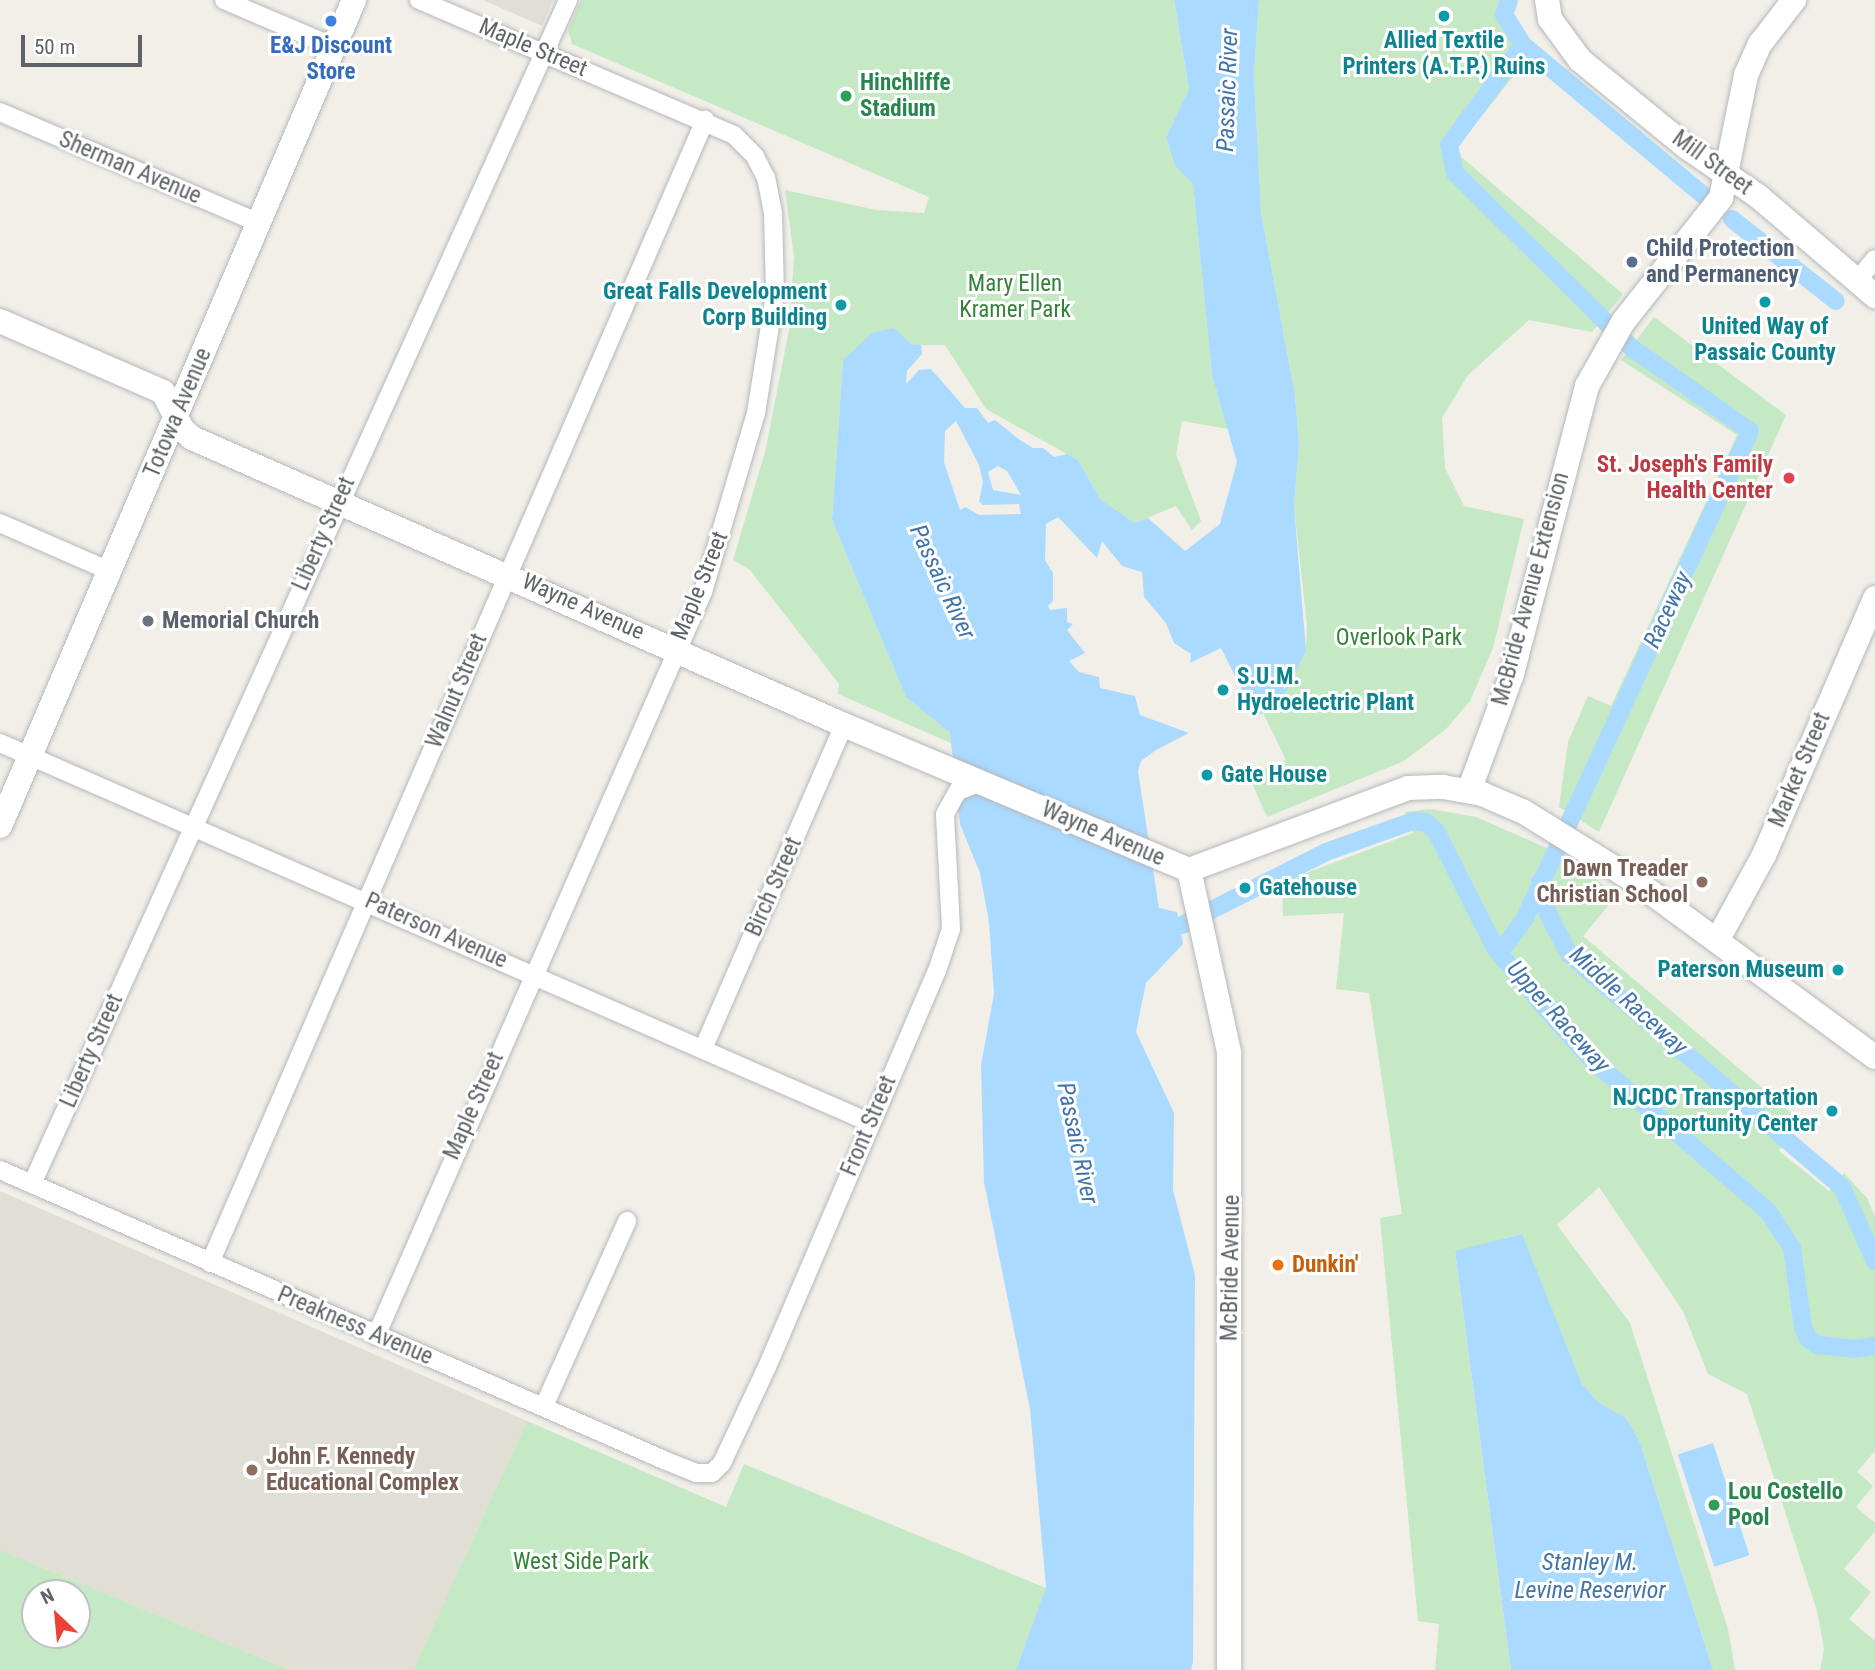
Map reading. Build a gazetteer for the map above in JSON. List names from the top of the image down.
{
  "streets": {
    "main road": [
      "Mill Street",
      "Totowa Avenue",
      "McBride Avenue Extension",
      "Wayne Avenue",
      "Market Street",
      "McBride Avenue"
    ],
    "street": [
      "Maple Street",
      "Sherman Avenue",
      "Liberty Street",
      "Walnut Street",
      "Birch Street",
      "Paterson Avenue",
      "Front Street",
      "Preakness Avenue"
    ]
  },
  "crossings": [
    ["Maple Street", "Liberty Street"],
    ["Maple Street", "Wayne Avenue"],
    ["Maple Street", "Walnut Street"],
    ["Maple Street", "Paterson Avenue"],
    ["Maple Street", "Preakness Avenue"],
    ["Mill Street", "McBride Avenue Extension"],
    ["Sherman Avenue", "Totowa Avenue"],
    ["Totowa Avenue", "Wayne Avenue"],
    ["Totowa Avenue", "Paterson Avenue"],
    ["Liberty Street", "Wayne Avenue"],
    ["Liberty Street", "Paterson Avenue"],
    ["Liberty Street", "Preakness Avenue"],
    ["Wayne Avenue", "Walnut Street"],
    ["Wayne Avenue", "Birch Street"],
    ["Wayne Avenue", "Front Street"],
    ["Wayne Avenue", "McBride Avenue"],
    ["Walnut Street", "Paterson Avenue"],
    ["Walnut Street", "Preakness Avenue"],
    ["Birch Street", "Paterson Avenue"],
    ["Paterson Avenue", "Front Street"],
    ["Front Street", "Preakness Avenue"]
  ],
  "water": [
    "Passaic River",
    "Raceway",
    "Middle Raceway",
    "Upper Raceway",
    "Stanley M. Levine Reservior"
  ],
  "parks": ["Mary Ellen Kramer Park", "Overlook Park", "West Side Park"],
  "places": [
    "Allied Textile Printers (A.T.P.) Ruins",
    "E&J Discount Store",
    "Hinchliffe Stadium",
    "Child Protection and Permanency",
    "United Way of Passaic County",
    "Great Falls Development Corp Building",
    "St. Joseph's Family Health Center",
    "Memorial Church",
    "S.U.M. Hydroelectric Plant",
    "Gate House",
    "Dawn Treader Christian School",
    "Gatehouse",
    "Paterson Museum",
    "NJCDC Transportation Opportunity Center",
    "Dunkin'",
    "John F. Kennedy Educational Complex",
    "Lou Costello Pool"
  ],
  "scale_bar": "50 m",
  "north": "top left"
}
